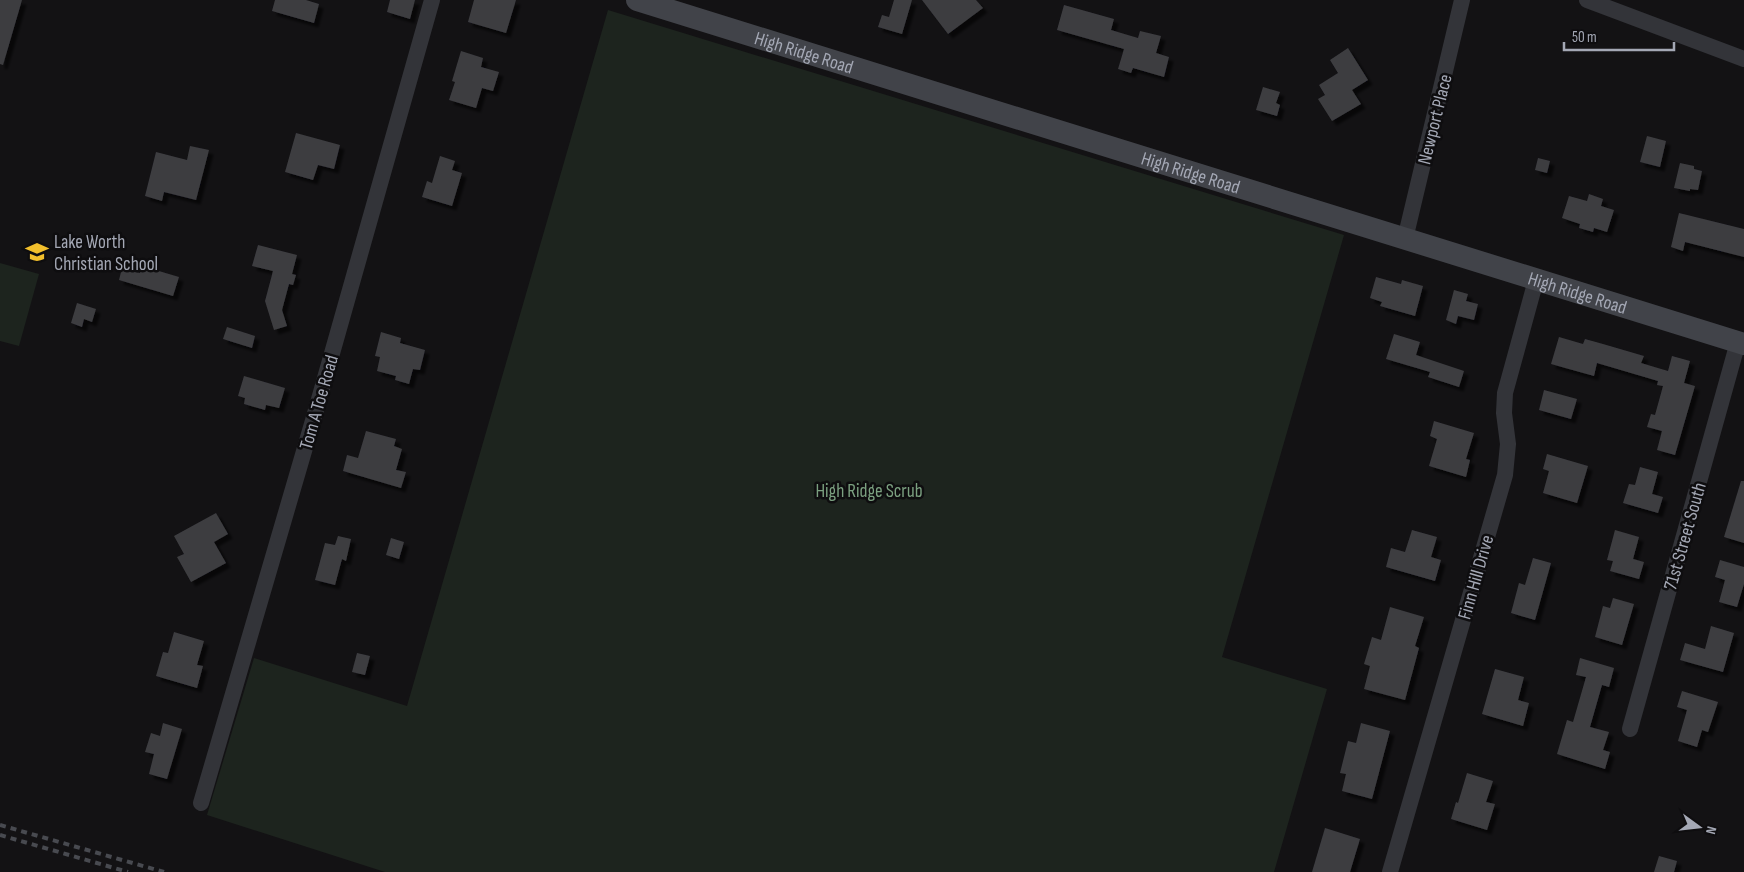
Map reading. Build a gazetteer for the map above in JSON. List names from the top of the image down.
{
  "streets": {
    "street": [
      "High Ridge Road",
      "Newport Place",
      "Tom A Toe Road",
      "71st Street South",
      "Finn Hill Drive"
    ]
  },
  "crossings": [
    ["High Ridge Road", "Newport Place"],
    ["High Ridge Road", "71st Street South"],
    ["High Ridge Road", "Finn Hill Drive"]
  ],
  "parks": ["High Ridge Scrub"],
  "places": {
    "school or university": ["Lake Worth Christian School"]
  },
  "scale_bar": "50 m",
  "north": "right"
}
